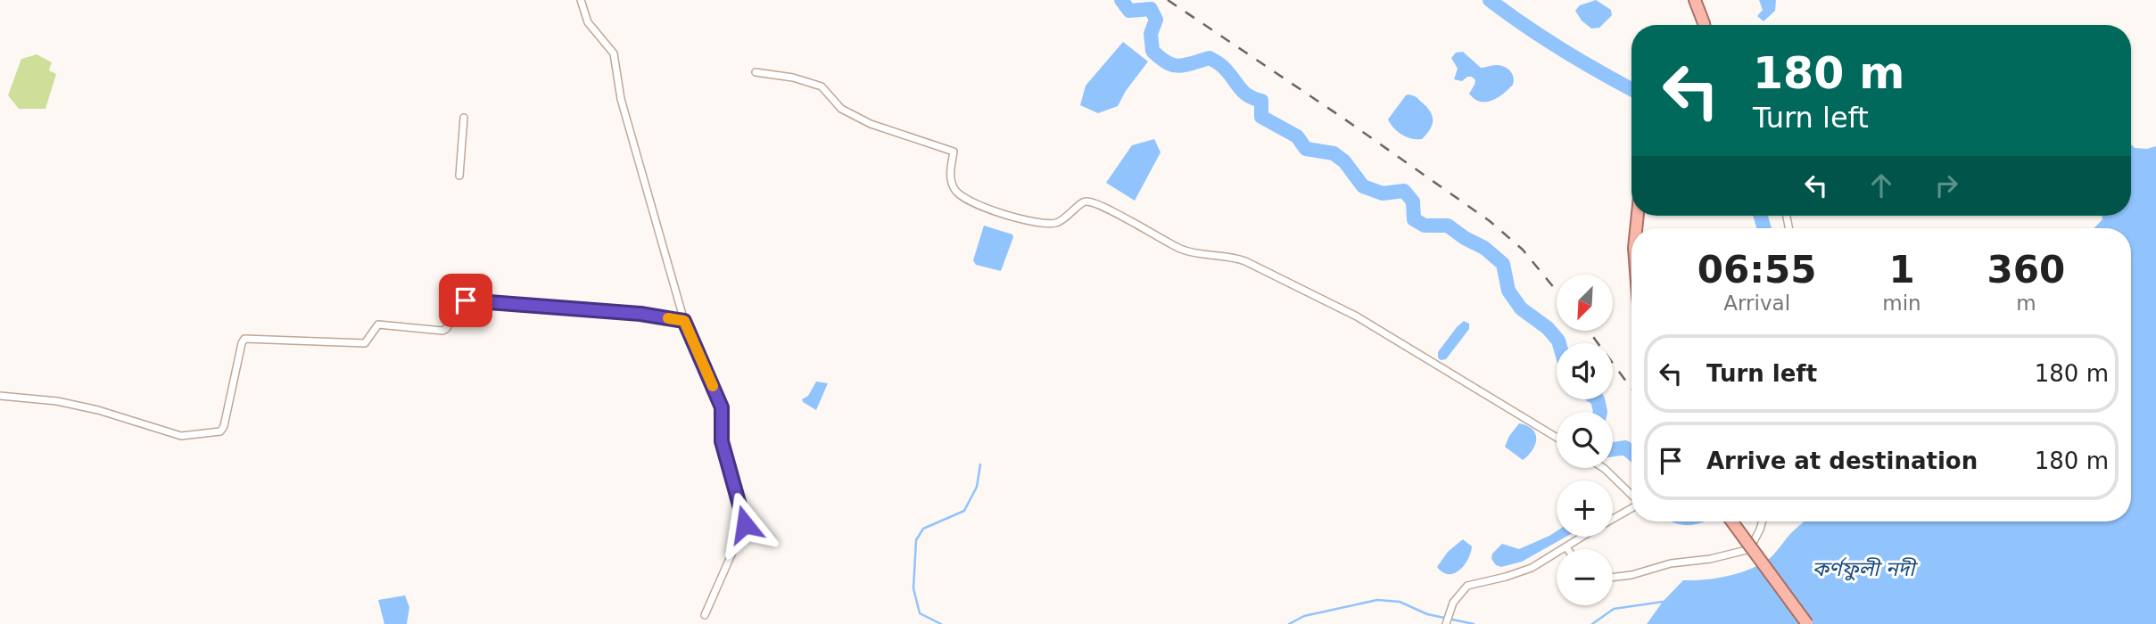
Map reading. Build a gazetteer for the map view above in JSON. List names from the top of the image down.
{
  "water": ["কর্ণফুলী নদী"],
  "north": "bottom left",
  "page": {
    "turn": ["180 m", "Turn left"],
    "eta": [
      "06:55",
      "Arrival",
      "1",
      "min",
      "360",
      "m"
    ],
    "map_buttons": ["+", "−"],
    "list": [
      {
        "name": "Turn left",
        "value": "180 m"
      },
      {
        "name": "Arrive at destination",
        "value": "180 m"
      }
    ]
  }
}
